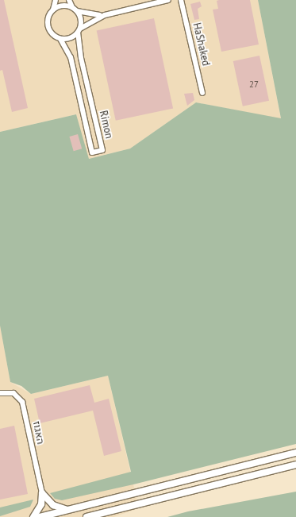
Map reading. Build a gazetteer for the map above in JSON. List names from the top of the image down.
{
  "streets": {
    "street": ["HaShaked", "Rimon", "האגוז"]
  },
  "house_numbers": ["27"]
}
